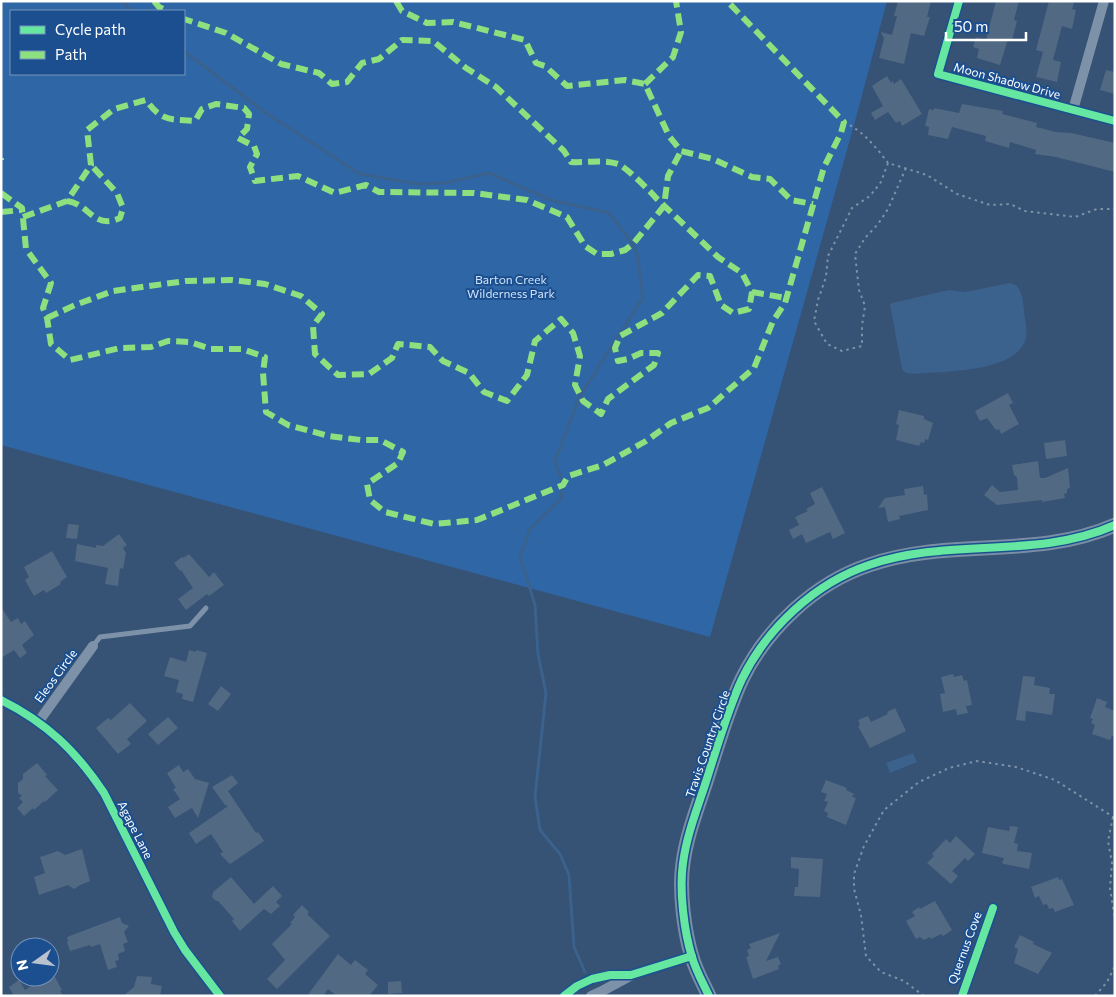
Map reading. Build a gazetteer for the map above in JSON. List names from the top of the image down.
{
  "streets": {
    "street": [
      "Moon Shadow Drive",
      "Eleos Circle",
      "Travis Country Circle",
      "Agape Lane",
      "Quernus Cove"
    ]
  },
  "crossings": [
    ["Eleos Circle", "Agape Lane"]
  ],
  "parks": ["Barton Creek Wilderness Park"],
  "legend": ["Cycle path", "Path"],
  "scale_bar": "50 m",
  "north": "left"
}
